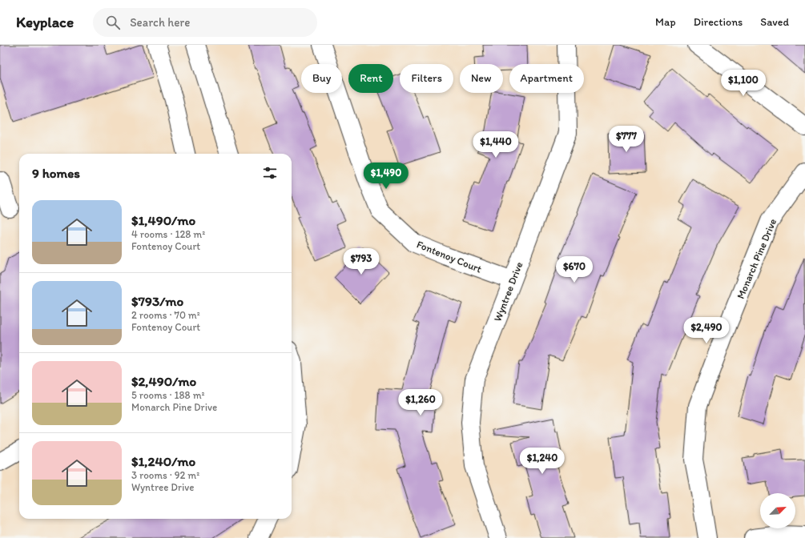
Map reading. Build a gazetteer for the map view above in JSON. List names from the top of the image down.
{
  "streets": {
    "street": ["Fontenoy Court", "Monarch Pine Drive", "Wyntree Drive"]
  },
  "crossings": [
    ["Fontenoy Court", "Wyntree Drive"]
  ],
  "north": "top right",
  "page": {
    "header": "Keyplace",
    "search": "Search here",
    "nav": ["Map", "Directions", "Saved"],
    "chip": [
      "Buy",
      "Rent",
      "Filters",
      "New",
      "Apartment"
    ],
    "price": [
      "$1,100",
      "$777",
      "$1,440",
      "$1,490",
      "$793",
      "$670",
      "$2,490",
      "$1,260",
      "$1,240"
    ],
    "heading": "9 homes",
    "list": [
      {
        "name": "$1,490/mo",
        "note": "4 rooms · 128 m² · Fontenoy Court"
      },
      {
        "name": "$793/mo",
        "note": "2 rooms · 70 m² · Fontenoy Court"
      },
      {
        "name": "$2,490/mo",
        "note": "5 rooms · 188 m² · Monarch Pine Drive"
      },
      {
        "name": "$1,240/mo",
        "note": "3 rooms · 92 m² · Wyntree Drive"
      }
    ]
  }
}
